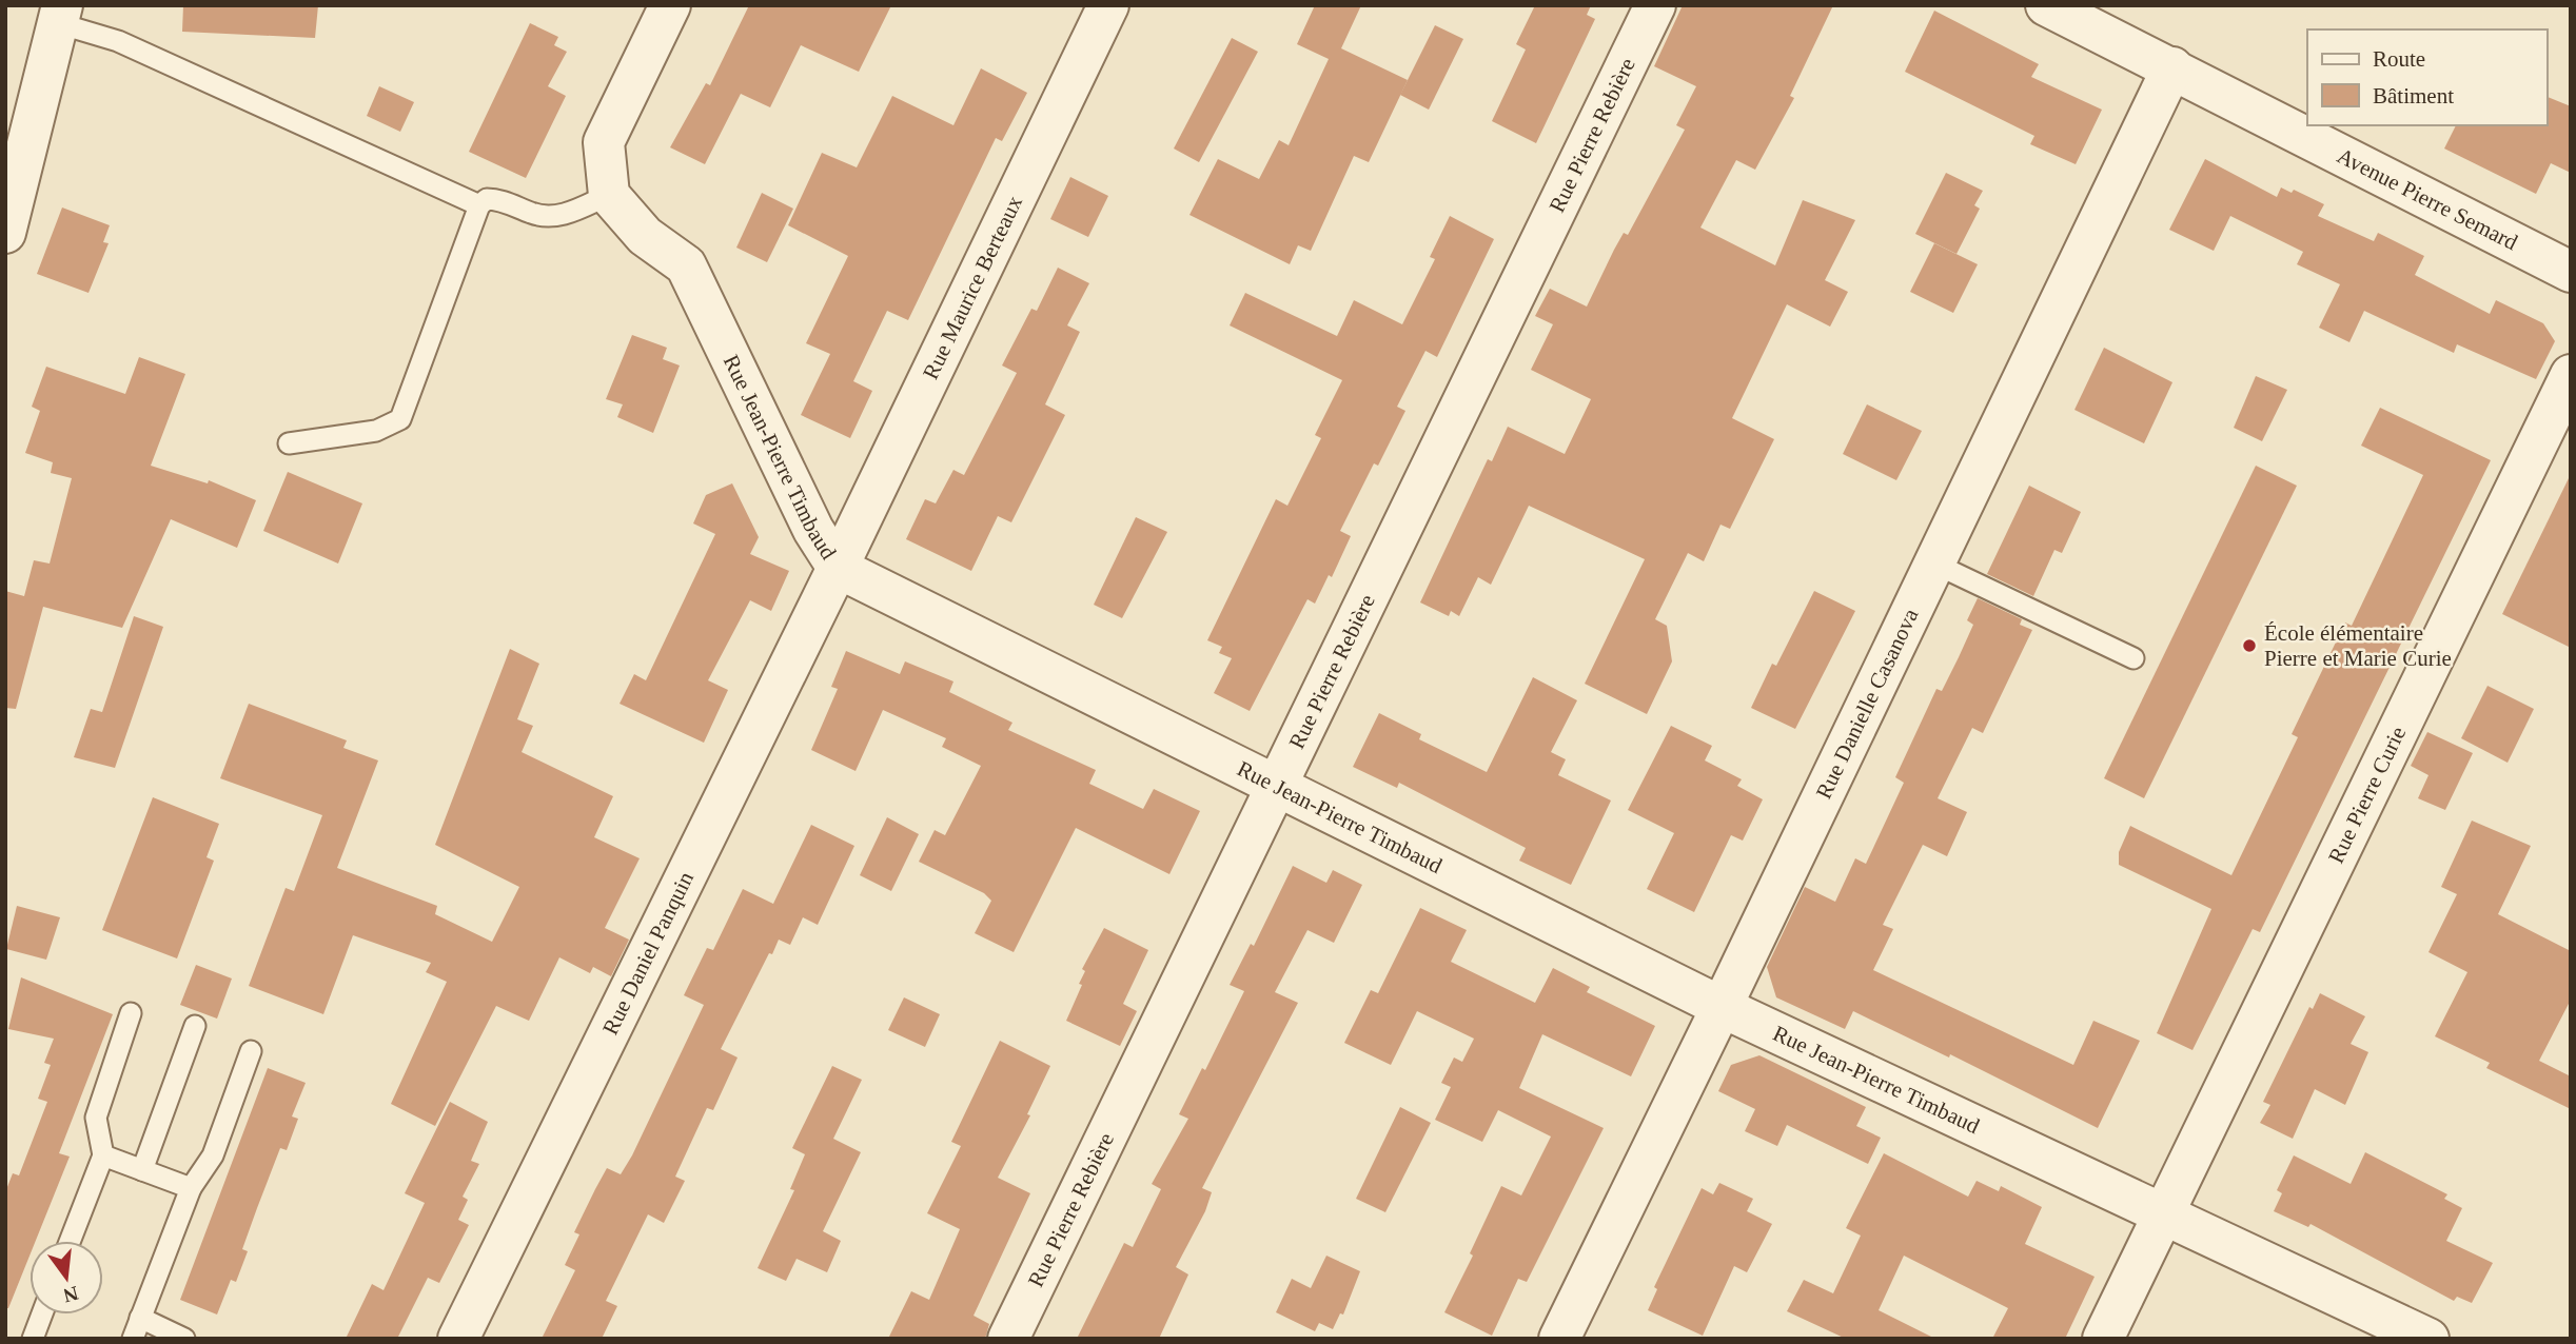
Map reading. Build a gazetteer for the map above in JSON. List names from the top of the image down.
{
  "streets": {
    "street": [
      "Rue Pierre Rebière",
      "Avenue Pierre Semard",
      "Rue Maurice Berteaux",
      "Rue Jean-Pierre Timbaud",
      "Rue Danielle Casanova",
      "Rue Pierre Curie",
      "Rue Daniel Panquin"
    ]
  },
  "crossings": [
    ["Rue Pierre Rebière", "Rue Jean-Pierre Timbaud"],
    ["Avenue Pierre Semard", "Rue Danielle Casanova"],
    ["Rue Maurice Berteaux", "Rue Jean-Pierre Timbaud"],
    ["Rue Maurice Berteaux", "Rue Daniel Panquin"],
    ["Rue Jean-Pierre Timbaud", "Rue Danielle Casanova"],
    ["Rue Jean-Pierre Timbaud", "Rue Pierre Curie"],
    ["Rue Jean-Pierre Timbaud", "Rue Daniel Panquin"]
  ],
  "places": ["École élémentaire Pierre et Marie Curie"],
  "legend": ["Route", "Bâtiment"],
  "north": "bottom"
}
